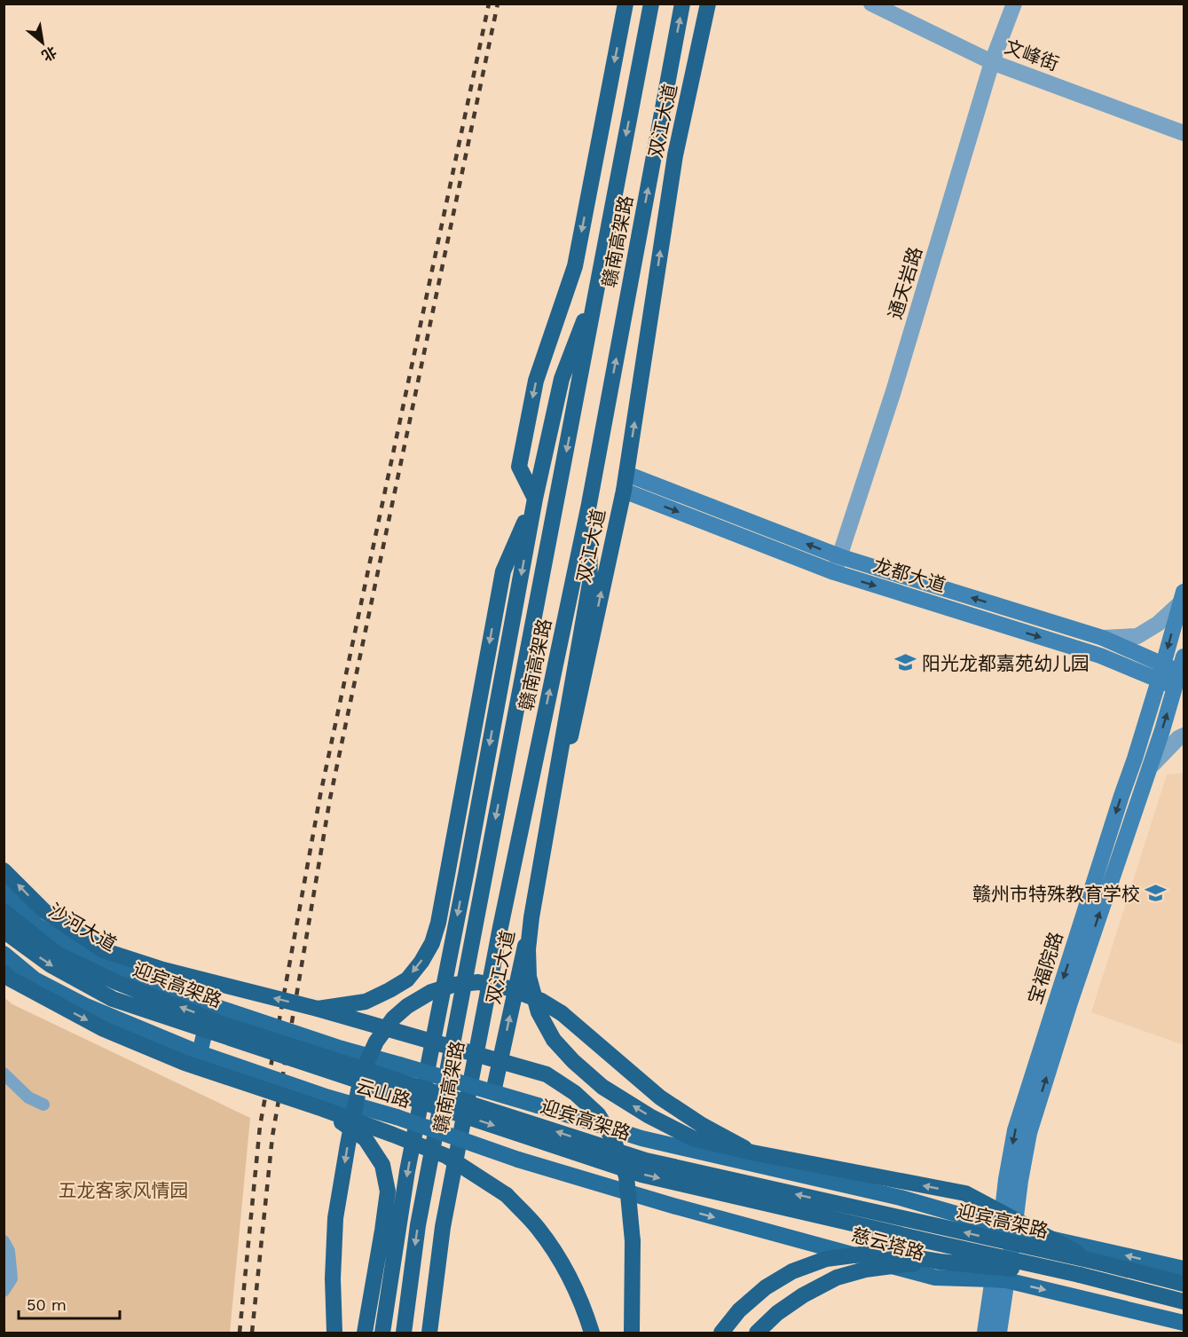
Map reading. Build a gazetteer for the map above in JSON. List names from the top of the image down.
{
  "streets": {
    "highway": ["双江大道", "赣南高架路", "迎宾高架路"],
    "main road": [
      "龙都大道",
      "沙河大道",
      "宝福院路",
      "云山路",
      "慈云塔路"
    ],
    "street": ["文峰街", "通天岩路"]
  },
  "crossings": [
    ["文峰街", "通天岩路"],
    ["双江大道", "龙都大道"],
    ["双江大道", "云山路"],
    ["通天岩路", "龙都大道"],
    ["龙都大道", "宝福院路"],
    ["沙河大道", "云山路"],
    ["宝福院路", "慈云塔路"],
    ["云山路", "慈云塔路"]
  ],
  "parks": ["五龙客家风情园"],
  "places": {
    "school or university": ["阳光龙都嘉苑幼儿园", "赣州市特殊教育学校"]
  },
  "scale_bar": "50 m",
  "north": "bottom right"
}
